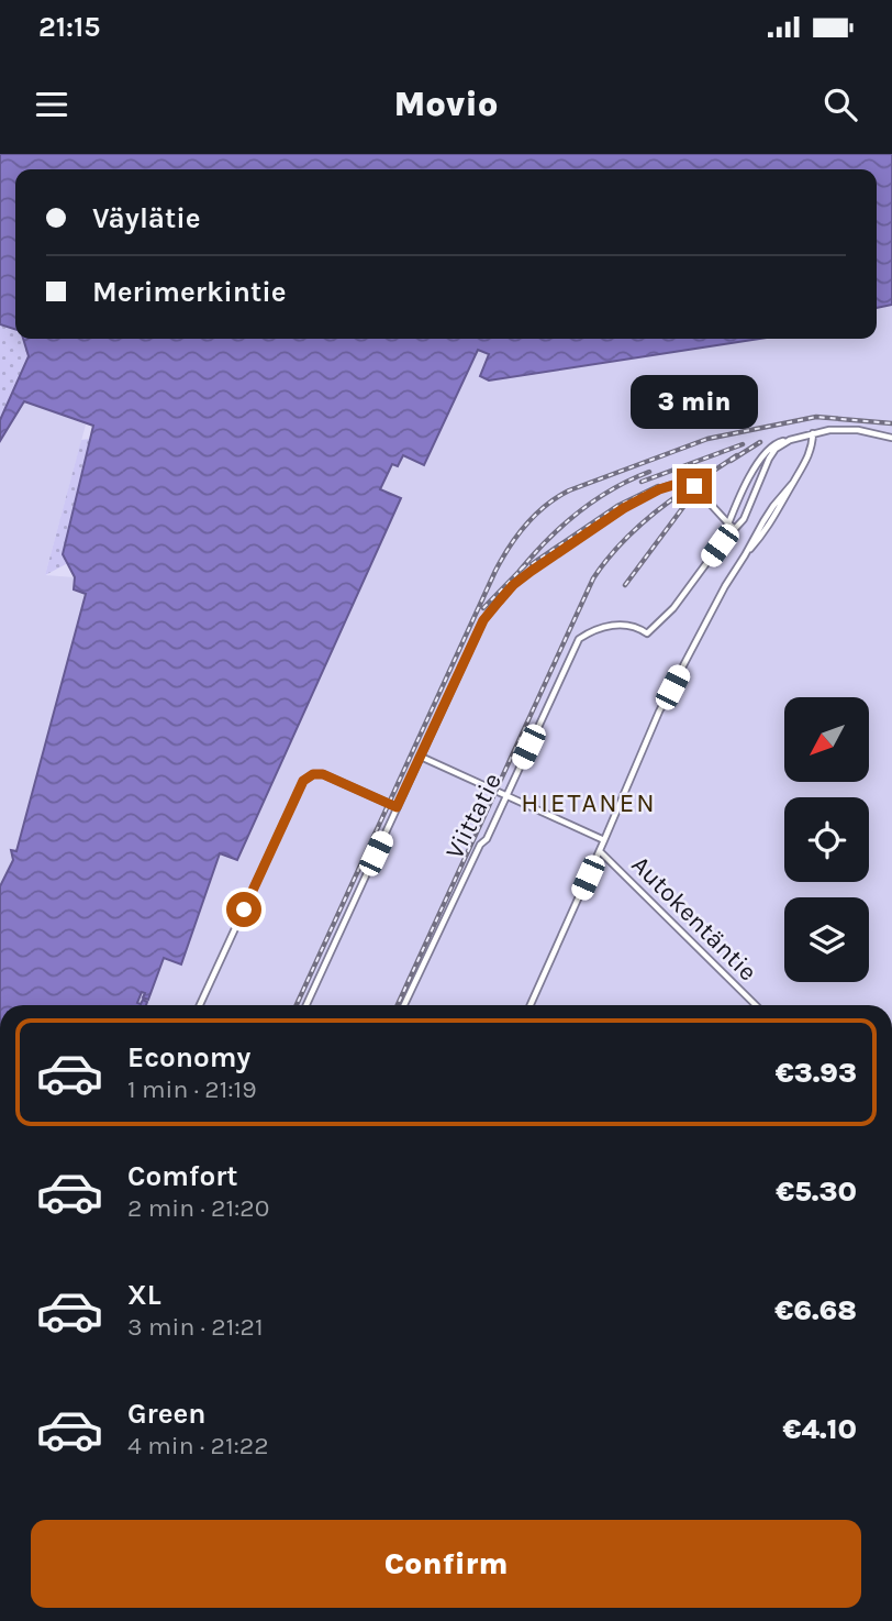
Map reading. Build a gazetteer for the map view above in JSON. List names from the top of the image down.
{
  "streets": {
    "street": ["Viittatie", "Autokentäntie"]
  },
  "districts": ["HIETANEN"],
  "north": "bottom left",
  "page": {
    "status": "21:15",
    "header": "Movio",
    "banner": ["Väylätie", "Merimerkintie"],
    "bubble": "3 min",
    "list": [
      {
        "name": "Economy",
        "note": "1 min · 21:19",
        "value": "€3.93"
      },
      {
        "name": "Comfort",
        "note": "2 min · 21:20",
        "value": "€5.30"
      },
      {
        "name": "XL",
        "note": "3 min · 21:21",
        "value": "€6.68"
      },
      {
        "name": "Green",
        "note": "4 min · 21:22",
        "value": "€4.10"
      }
    ],
    "buttons": "Confirm"
  }
}
